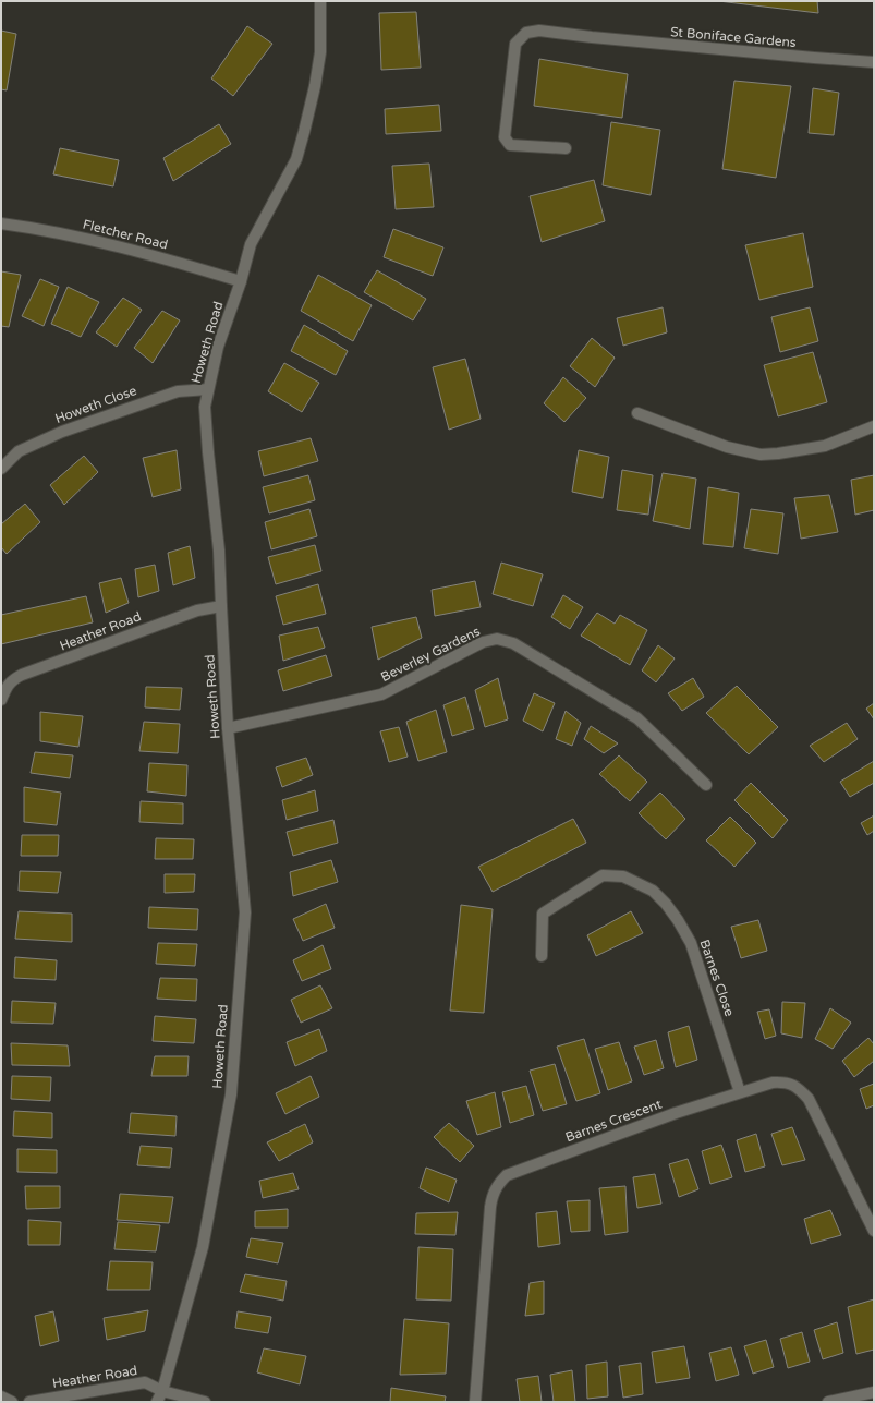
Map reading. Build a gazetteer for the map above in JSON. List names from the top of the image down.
{
  "streets": {
    "street": [
      "St Boniface Gardens",
      "Fletcher Road",
      "Howeth Road",
      "Howeth Close",
      "Heather Road",
      "Beverley Gardens",
      "Barnes Close",
      "Barnes Crescent"
    ]
  },
  "crossings": [
    ["Fletcher Road", "Howeth Road"],
    ["Howeth Road", "Howeth Close"],
    ["Howeth Road", "Heather Road"],
    ["Howeth Road", "Beverley Gardens"],
    ["Barnes Close", "Barnes Crescent"]
  ]
}
